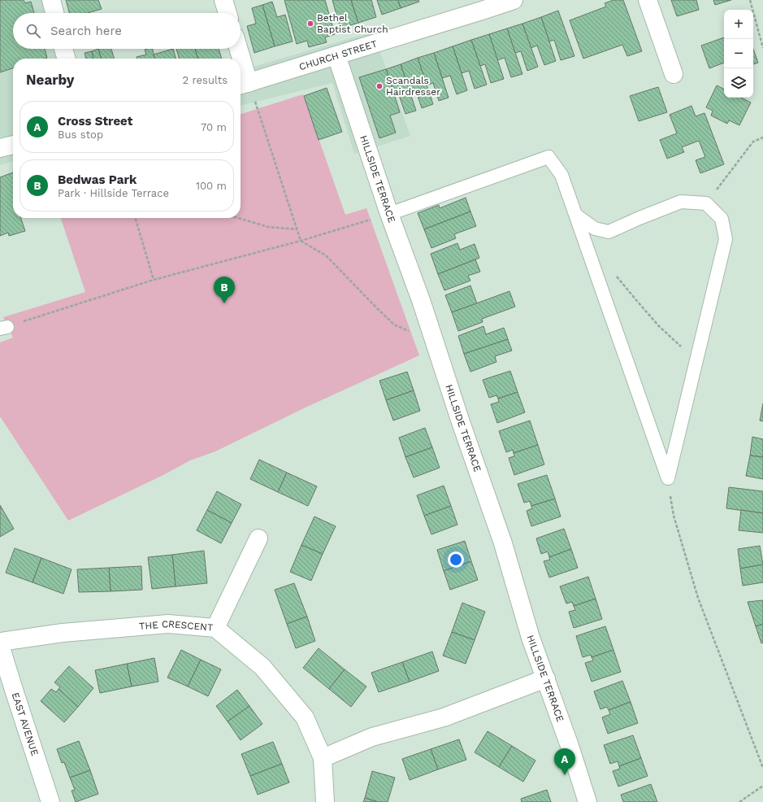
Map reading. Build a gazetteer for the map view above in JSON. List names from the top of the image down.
{
  "streets": {
    "street": [
      "CHURCH STREET",
      "HILLSIDE TERRACE",
      "THE CRESCENT",
      "EAST AVENUE"
    ]
  },
  "crossings": [
    ["CHURCH STREET", "HILLSIDE TERRACE"]
  ],
  "places": ["Bethel Baptist Church", "Scandals Hairdresser"],
  "page": {
    "map_buttons": ["+", "−"],
    "search": "Search here",
    "heading": ["Nearby", "2 results"],
    "list": [
      {
        "mark": "A",
        "name": "Cross Street",
        "note": "Bus stop",
        "value": "70 m"
      },
      {
        "mark": "B",
        "name": "Bedwas Park",
        "note": "Park · Hillside Terrace",
        "value": "100 m"
      }
    ],
    "pins": ["B", "A"]
  }
}
